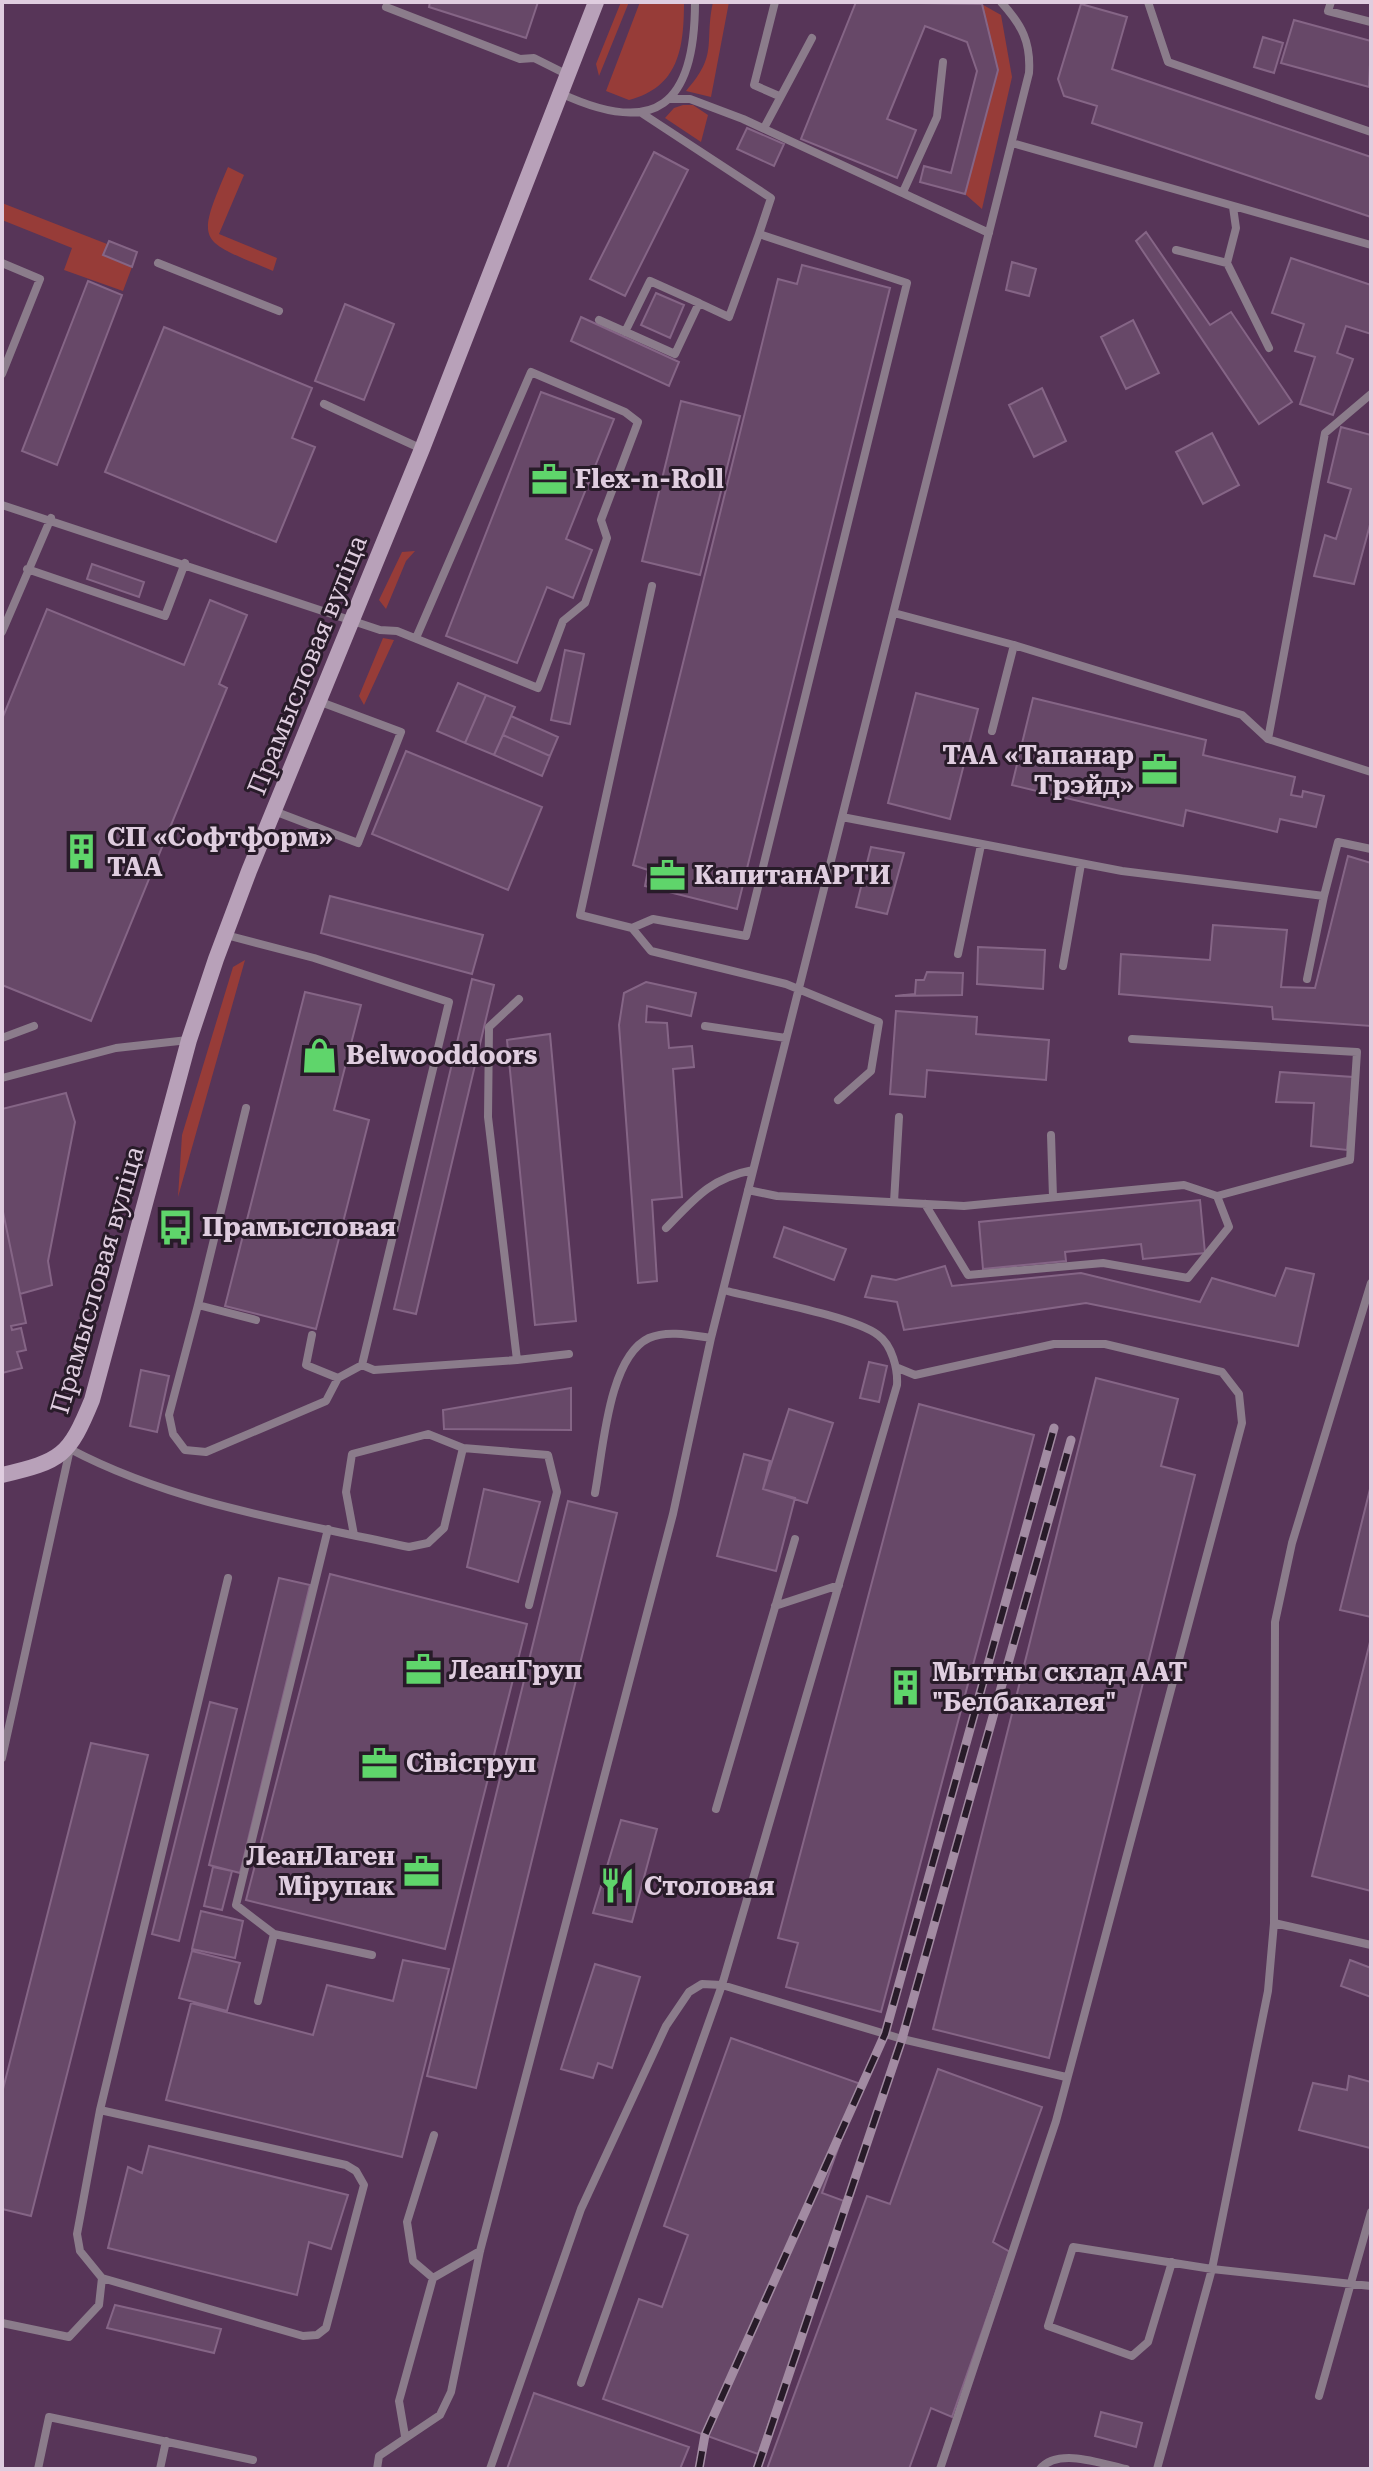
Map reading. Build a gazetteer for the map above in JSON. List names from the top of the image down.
{
  "streets": {
    "main road": ["Прамысловая вуліца"]
  },
  "places": {
    "office": [
      "Flex-n-Roll",
      "ТАА «Тапанар Трэйд»",
      "КапитанАРТИ",
      "ЛеанГруп",
      "Сівісгруп",
      "ЛеанЛаген Мірупак"
    ],
    "building": ["СП «Софтформ» ТАА", "Мытны склад ААТ \"Белбакалея\""],
    "shop": ["Belwooddoors"],
    "bus stop": ["Прамысловая"],
    "restaurant": ["Столовая"]
  }
}
